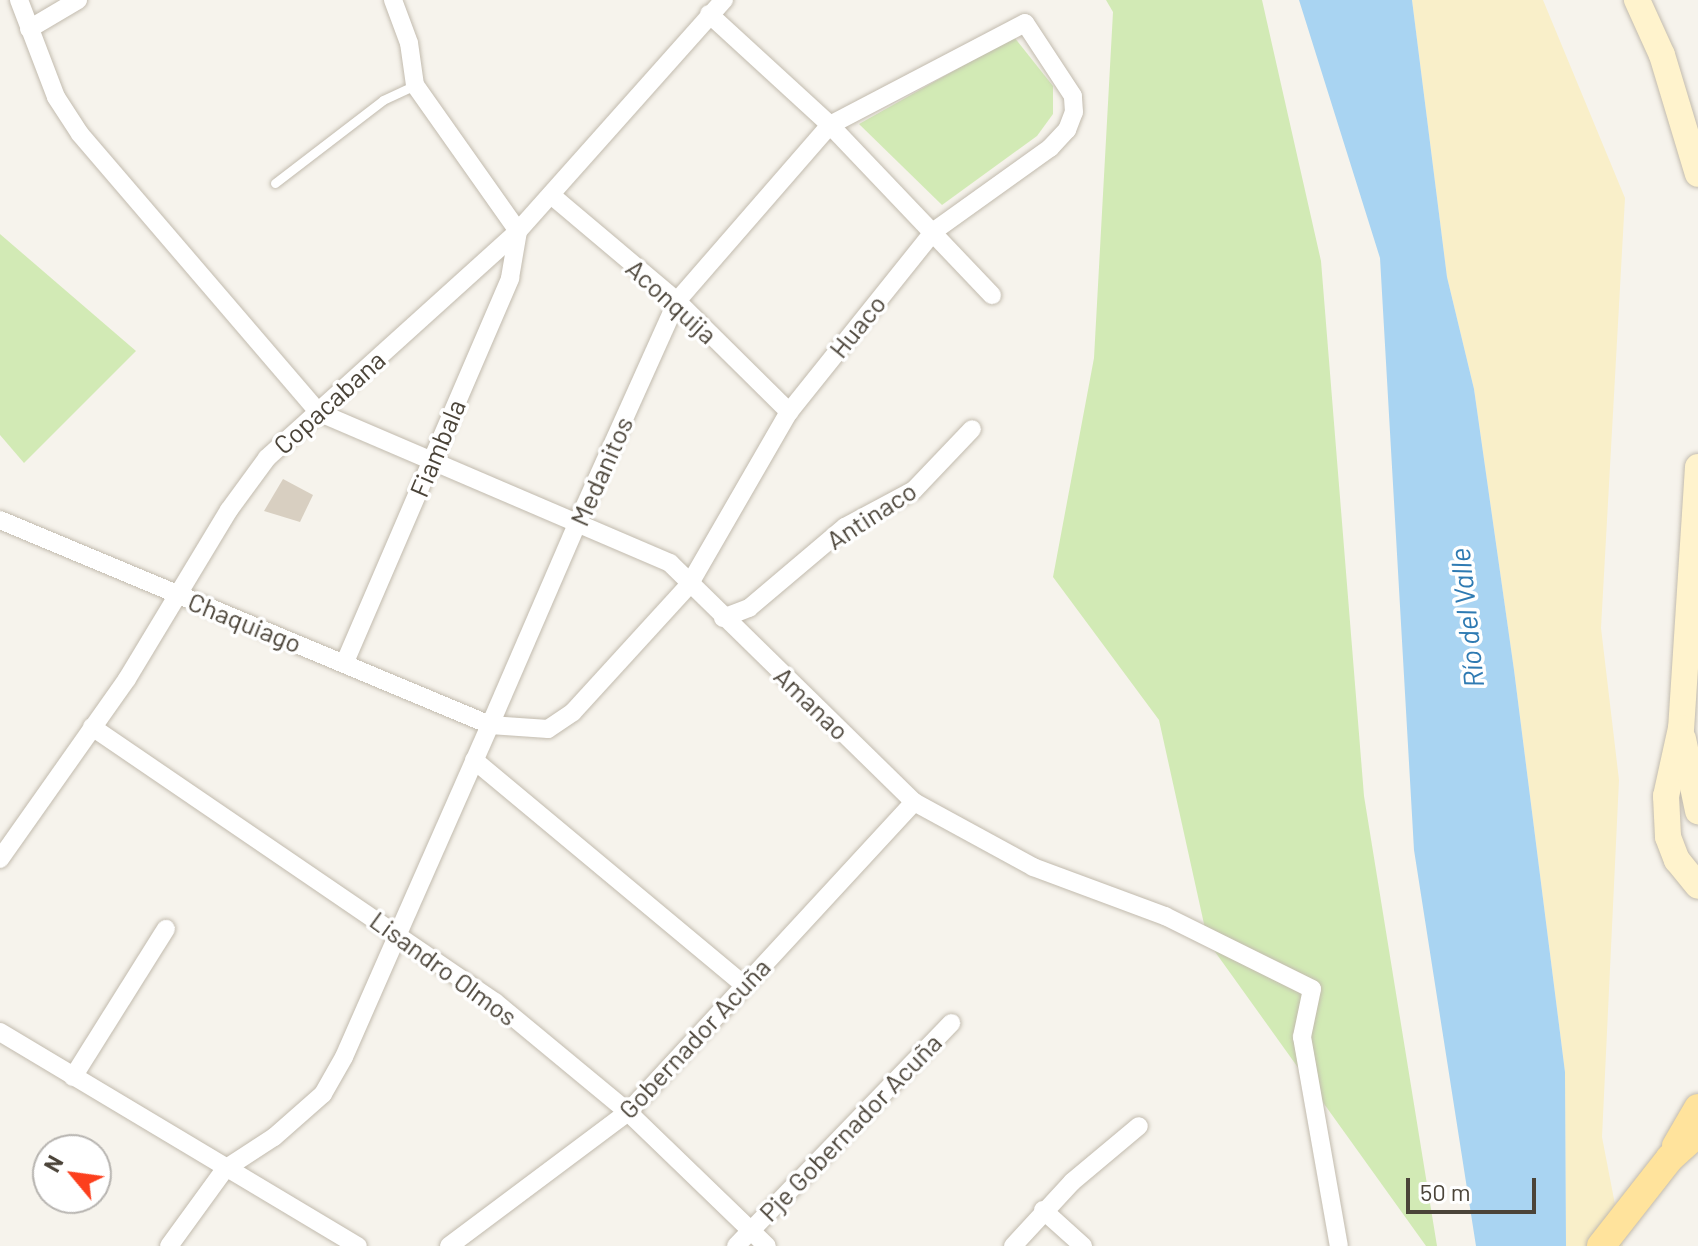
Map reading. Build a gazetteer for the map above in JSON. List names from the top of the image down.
{
  "streets": {
    "street": [
      "Aconquija",
      "Huaco",
      "Copacabana",
      "Fiambala",
      "Medanitos",
      "Antinaco",
      "Chaquiago",
      "Amanao",
      "Lisandro Olmos",
      "Gobernador Acuña",
      "Pje Gobernador Acuña"
    ]
  },
  "crossings": [
    ["Aconquija", "Huaco"],
    ["Aconquija", "Copacabana"],
    ["Aconquija", "Medanitos"],
    ["Huaco", "Medanitos"],
    ["Huaco", "Amanao"],
    ["Copacabana", "Fiambala"],
    ["Copacabana", "Chaquiago"],
    ["Copacabana", "Amanao"],
    ["Copacabana", "Lisandro Olmos"],
    ["Fiambala", "Chaquiago"],
    ["Fiambala", "Amanao"],
    ["Medanitos", "Chaquiago"],
    ["Medanitos", "Amanao"],
    ["Medanitos", "Lisandro Olmos"],
    ["Antinaco", "Amanao"],
    ["Amanao", "Gobernador Acuña"],
    ["Lisandro Olmos", "Gobernador Acuña"],
    ["Lisandro Olmos", "Pje Gobernador Acuña"]
  ],
  "water": ["Río del Valle"],
  "scale_bar": "50 m",
  "north": "top left"
}
